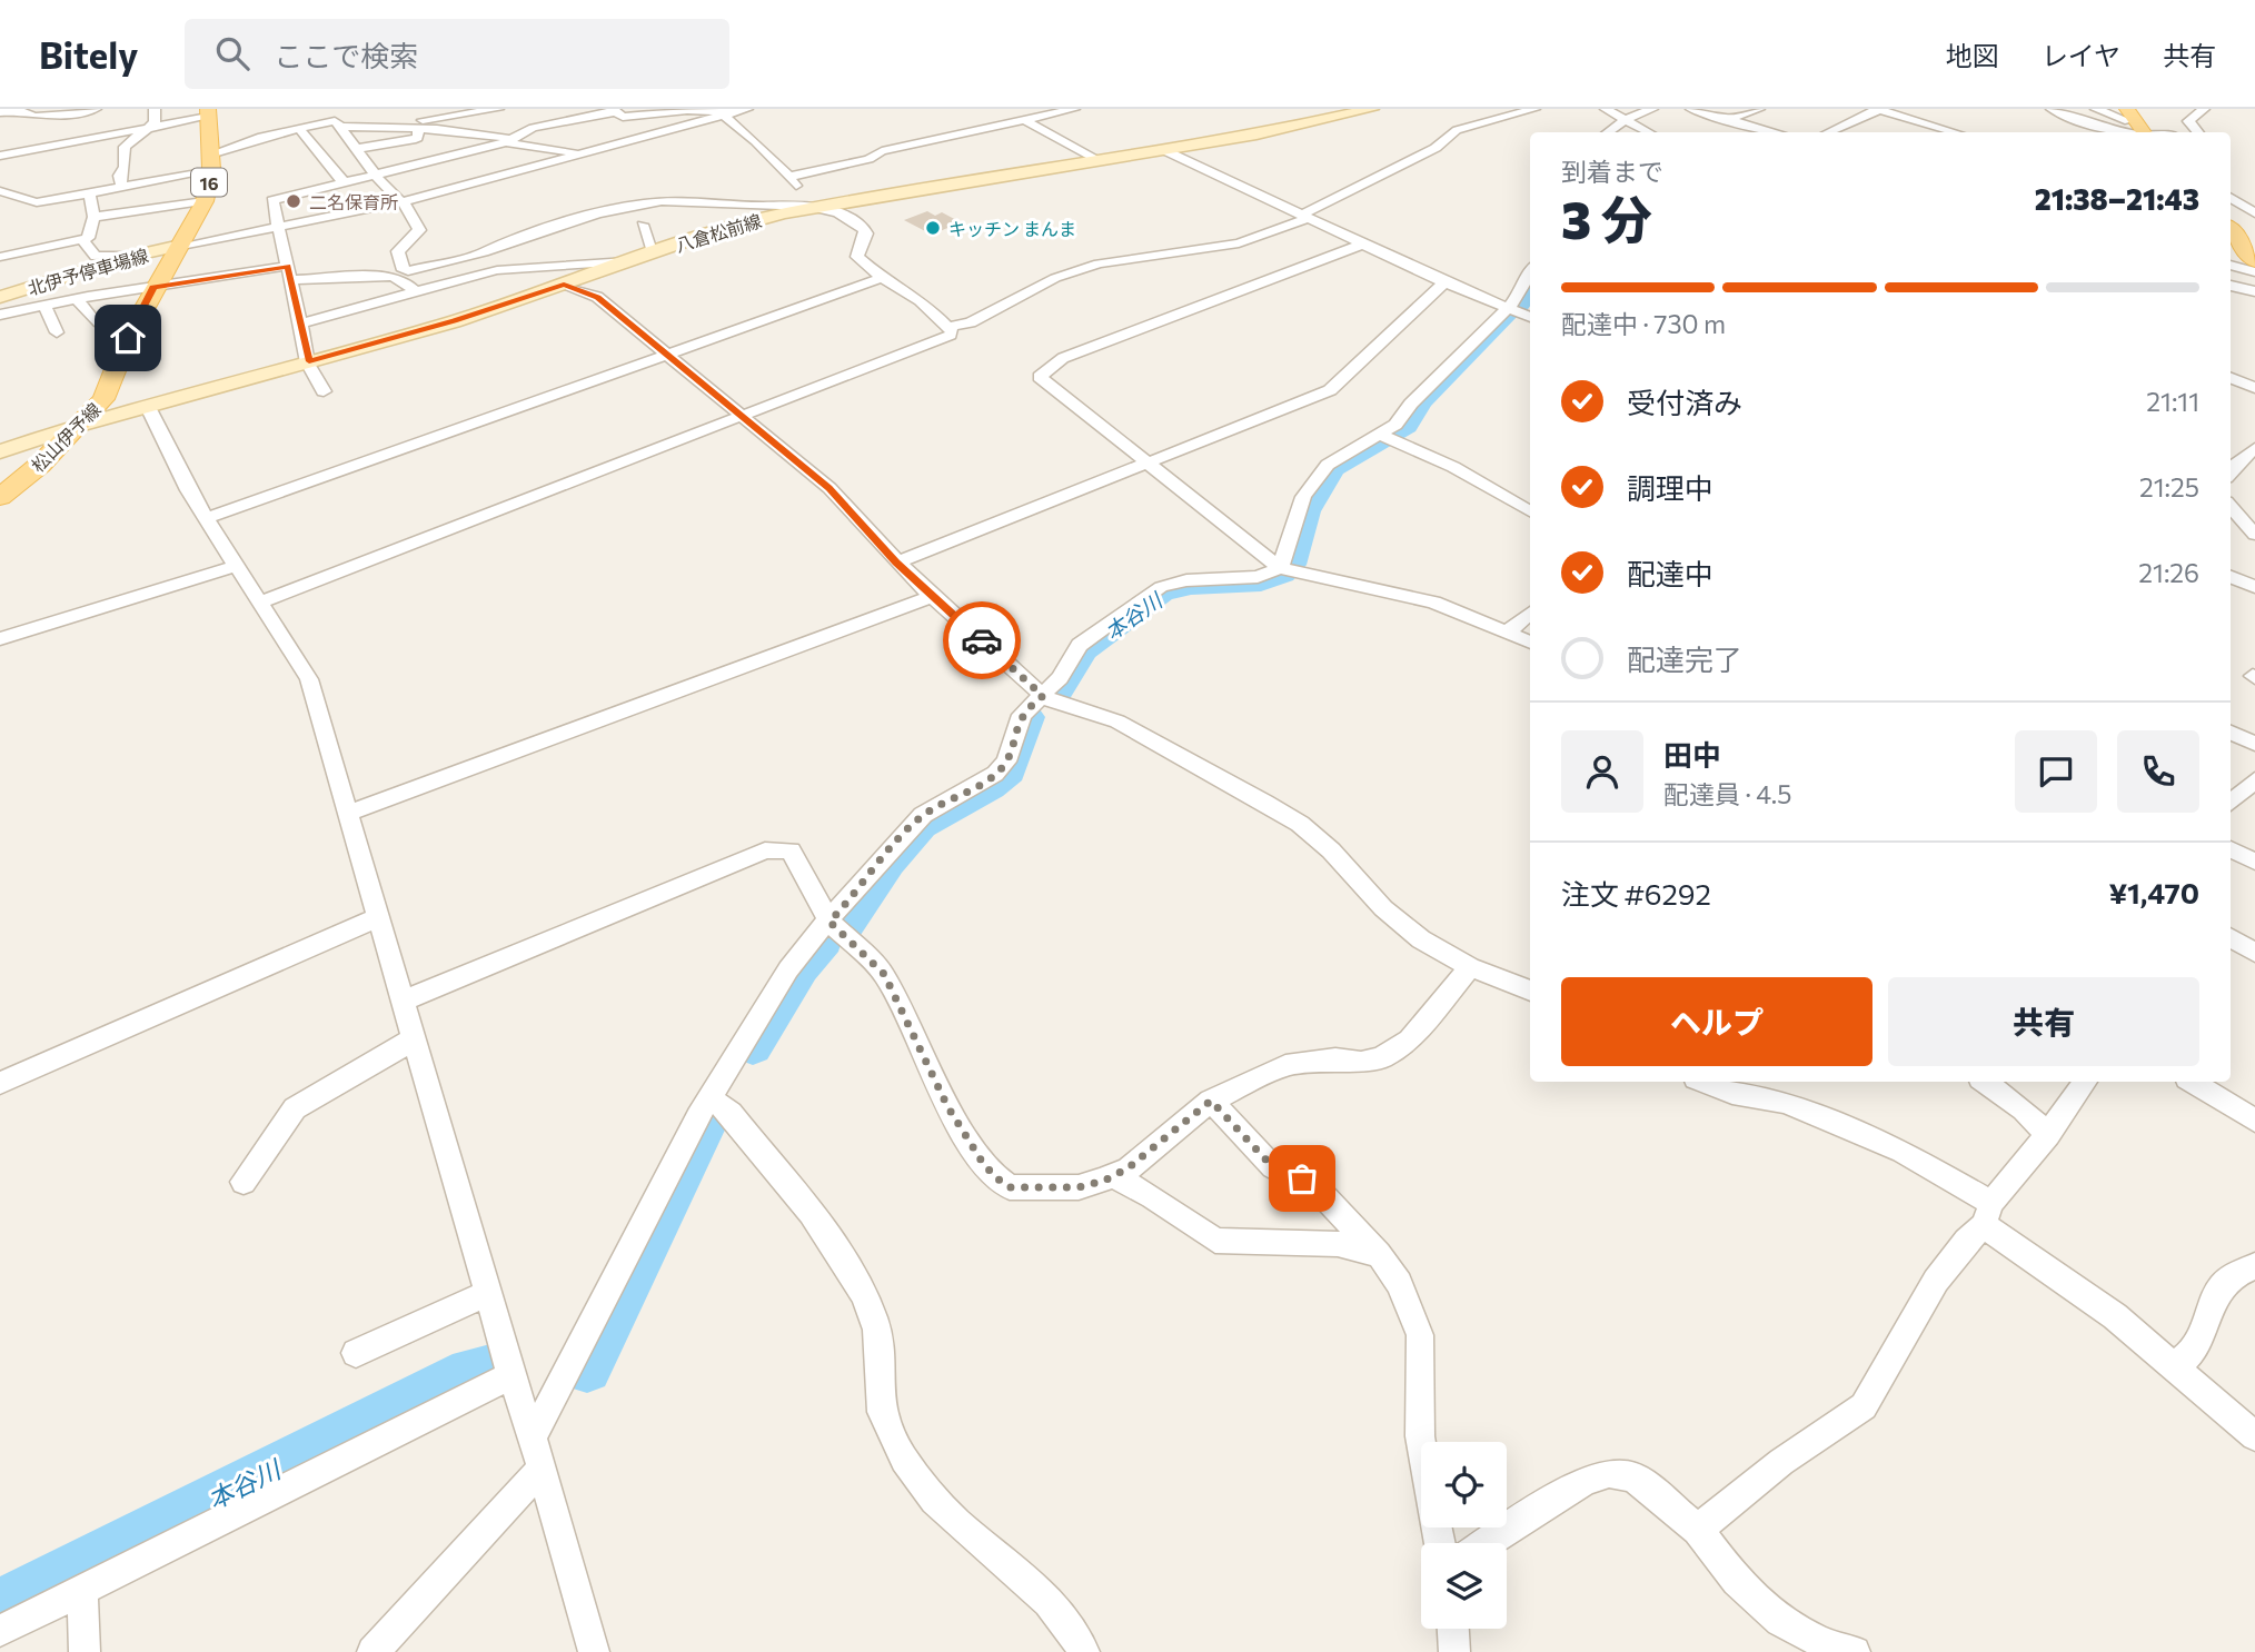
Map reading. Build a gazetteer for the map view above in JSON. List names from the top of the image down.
{
  "streets": {
    "main road": [
      "16",
      "八倉松前線",
      "北伊予停車場線",
      "松山伊予線"
    ]
  },
  "crossings": [
    ["八倉松前線", "松山伊予線"],
    ["北伊予停車場線", "松山伊予線"]
  ],
  "water": ["本谷川"],
  "places": ["二名保育所", "キッチン まんま"],
  "page": {
    "header": "Bitely",
    "search": "ここで検索",
    "nav": ["地図", "レイヤ", "共有"],
    "heading": ["3 分", "到着まで", "21:38–21:43"],
    "panel": [
      "田中",
      "配達員 · 4.5",
      "注文 #6292",
      "¥1,470"
    ],
    "bar": "配達中 · 730 m",
    "list": [
      ["受付済み", "21:11"],
      ["調理中", "21:25"],
      ["配達中", "21:26"],
      "配達完了"
    ],
    "buttons": ["ヘルプ", "共有"]
  }
}
